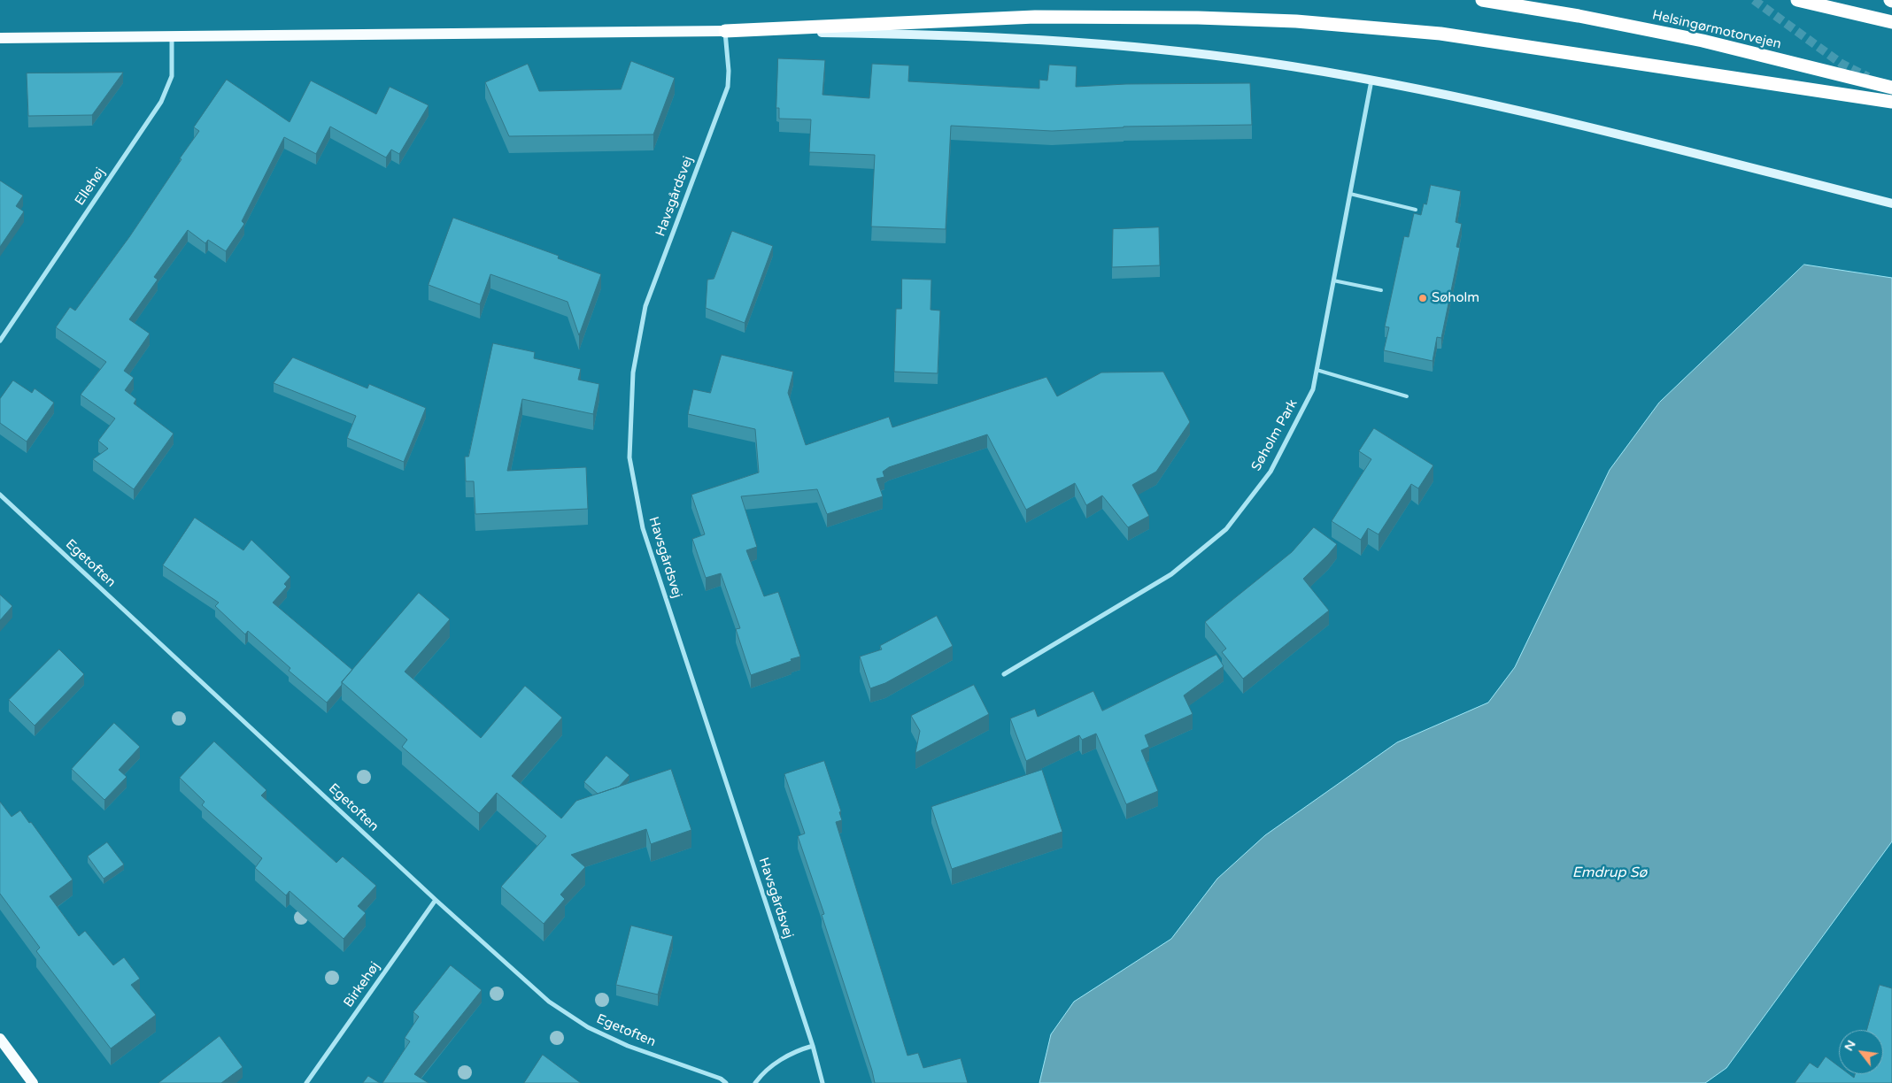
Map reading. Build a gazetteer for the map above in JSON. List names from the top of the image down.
{
  "streets": {
    "highway": ["Helsingørmotorvejen"],
    "street": [
      "Ellehøj",
      "Havsgårdsvej",
      "Søholm Park",
      "Egetoften",
      "Birkehøj"
    ]
  },
  "crossings": [
    ["Egetoften", "Birkehøj"]
  ],
  "water": ["Emdrup Sø"],
  "places": ["Søholm"],
  "north": "top left"
}
